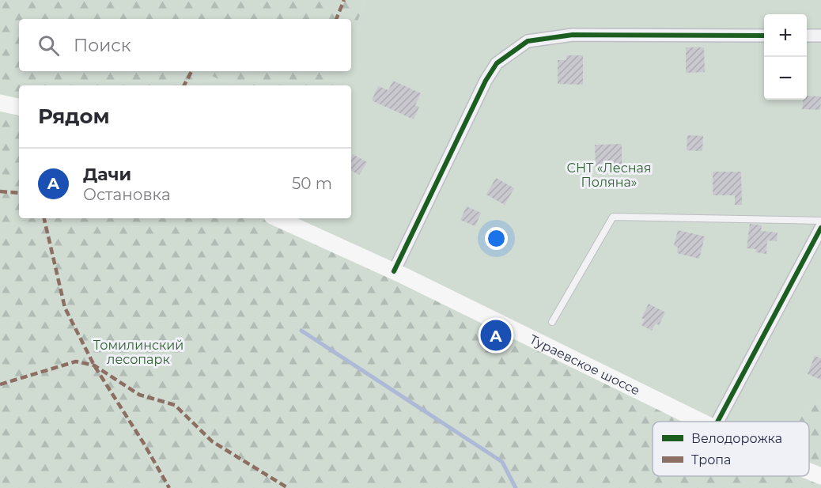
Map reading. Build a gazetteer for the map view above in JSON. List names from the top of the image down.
{
  "streets": {
    "main road": ["Тураевское шоссе"]
  },
  "parks": ["СНТ «Лесная Поляна»", "Томилинский лесопарк"],
  "legend": ["Велодорожка", "Тропа"],
  "page": {
    "map_buttons": ["+", "−"],
    "search": "Поиск",
    "heading": "Рядом",
    "list": [
      {
        "mark": "A",
        "name": "Дачи",
        "note": "Остановка",
        "value": "50 m"
      }
    ],
    "pins": "A"
  }
}
